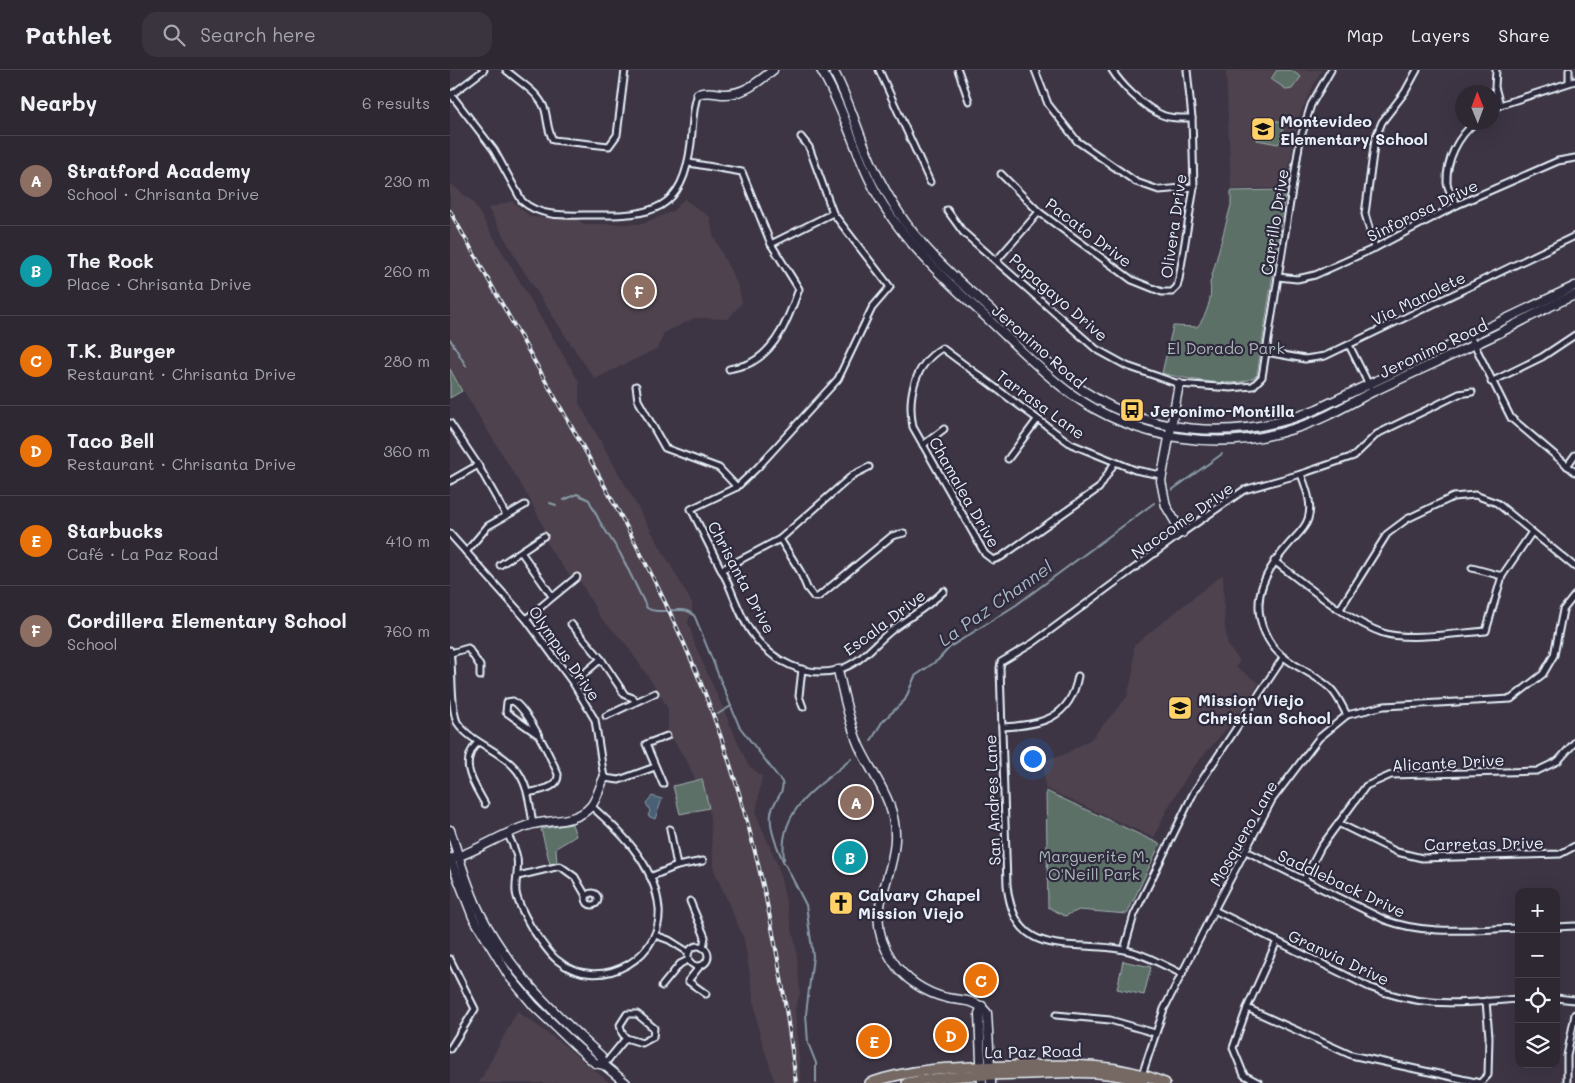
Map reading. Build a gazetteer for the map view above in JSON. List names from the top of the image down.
{
  "streets": {
    "main road": ["Jeronimo Road", "La Paz Road"],
    "street": [
      "Sinforosa Drive",
      "Carrillo Drive",
      "Olivera Drive",
      "Pacato Drive",
      "Papagayo Drive",
      "Via Manolete",
      "Tarrasa Lane",
      "Chamalea Drive",
      "Naccome Drive",
      "Chrisanta Drive",
      "Escala Drive",
      "Olympus Drive",
      "Alicante Drive",
      "San Andres Lane",
      "Mosquero Lane",
      "Carretas Drive",
      "Saddleback Drive",
      "Granvia Drive"
    ]
  },
  "crossings": [
    ["Sinforosa Drive", "Carrillo Drive"],
    ["Carrillo Drive", "Papagayo Drive"],
    ["Carrillo Drive", "Via Manolete"],
    ["Olivera Drive", "Pacato Drive"],
    ["Tarrasa Lane", "Chamalea Drive"],
    ["Naccome Drive", "San Andres Lane"],
    ["Chrisanta Drive", "Escala Drive"],
    ["Alicante Drive", "Carretas Drive"],
    ["Alicante Drive", "Saddleback Drive"],
    ["Mosquero Lane", "Saddleback Drive"],
    ["Mosquero Lane", "Granvia Drive"],
    ["Mosquero Lane", "La Paz Road"]
  ],
  "water": ["La Paz Channel"],
  "parks": ["El Dorado Park", "Marguerite M. O'Neill Park"],
  "places": {
    "school or university": ["Montevideo Elementary School", "Mission Viejo Christian School"],
    "bus stop": ["Jeronimo-Montilla"],
    "church": ["Calvary Chapel Mission Viejo"]
  },
  "north": "top",
  "page": {
    "header": "Pathlet",
    "search": "Search here",
    "nav": ["Map", "Layers", "Share"],
    "heading": ["Nearby", "6 results"],
    "list": [
      {
        "mark": "A",
        "name": "Stratford Academy",
        "note": "School · Chrisanta Drive",
        "value": "230 m"
      },
      {
        "mark": "B",
        "name": "The Rock",
        "note": "Place · Chrisanta Drive",
        "value": "260 m"
      },
      {
        "mark": "C",
        "name": "T.K. Burger",
        "note": "Restaurant · Chrisanta Drive",
        "value": "280 m"
      },
      {
        "mark": "D",
        "name": "Taco Bell",
        "note": "Restaurant · Chrisanta Drive",
        "value": "360 m"
      },
      {
        "mark": "E",
        "name": "Starbucks",
        "note": "Café · La Paz Road",
        "value": "410 m"
      },
      {
        "mark": "F",
        "name": "Cordillera Elementary School",
        "note": "School",
        "value": "760 m"
      }
    ],
    "pins": [
      "F",
      "A",
      "B",
      "C",
      "D",
      "E"
    ],
    "map_buttons": ["+", "−"]
  }
}
